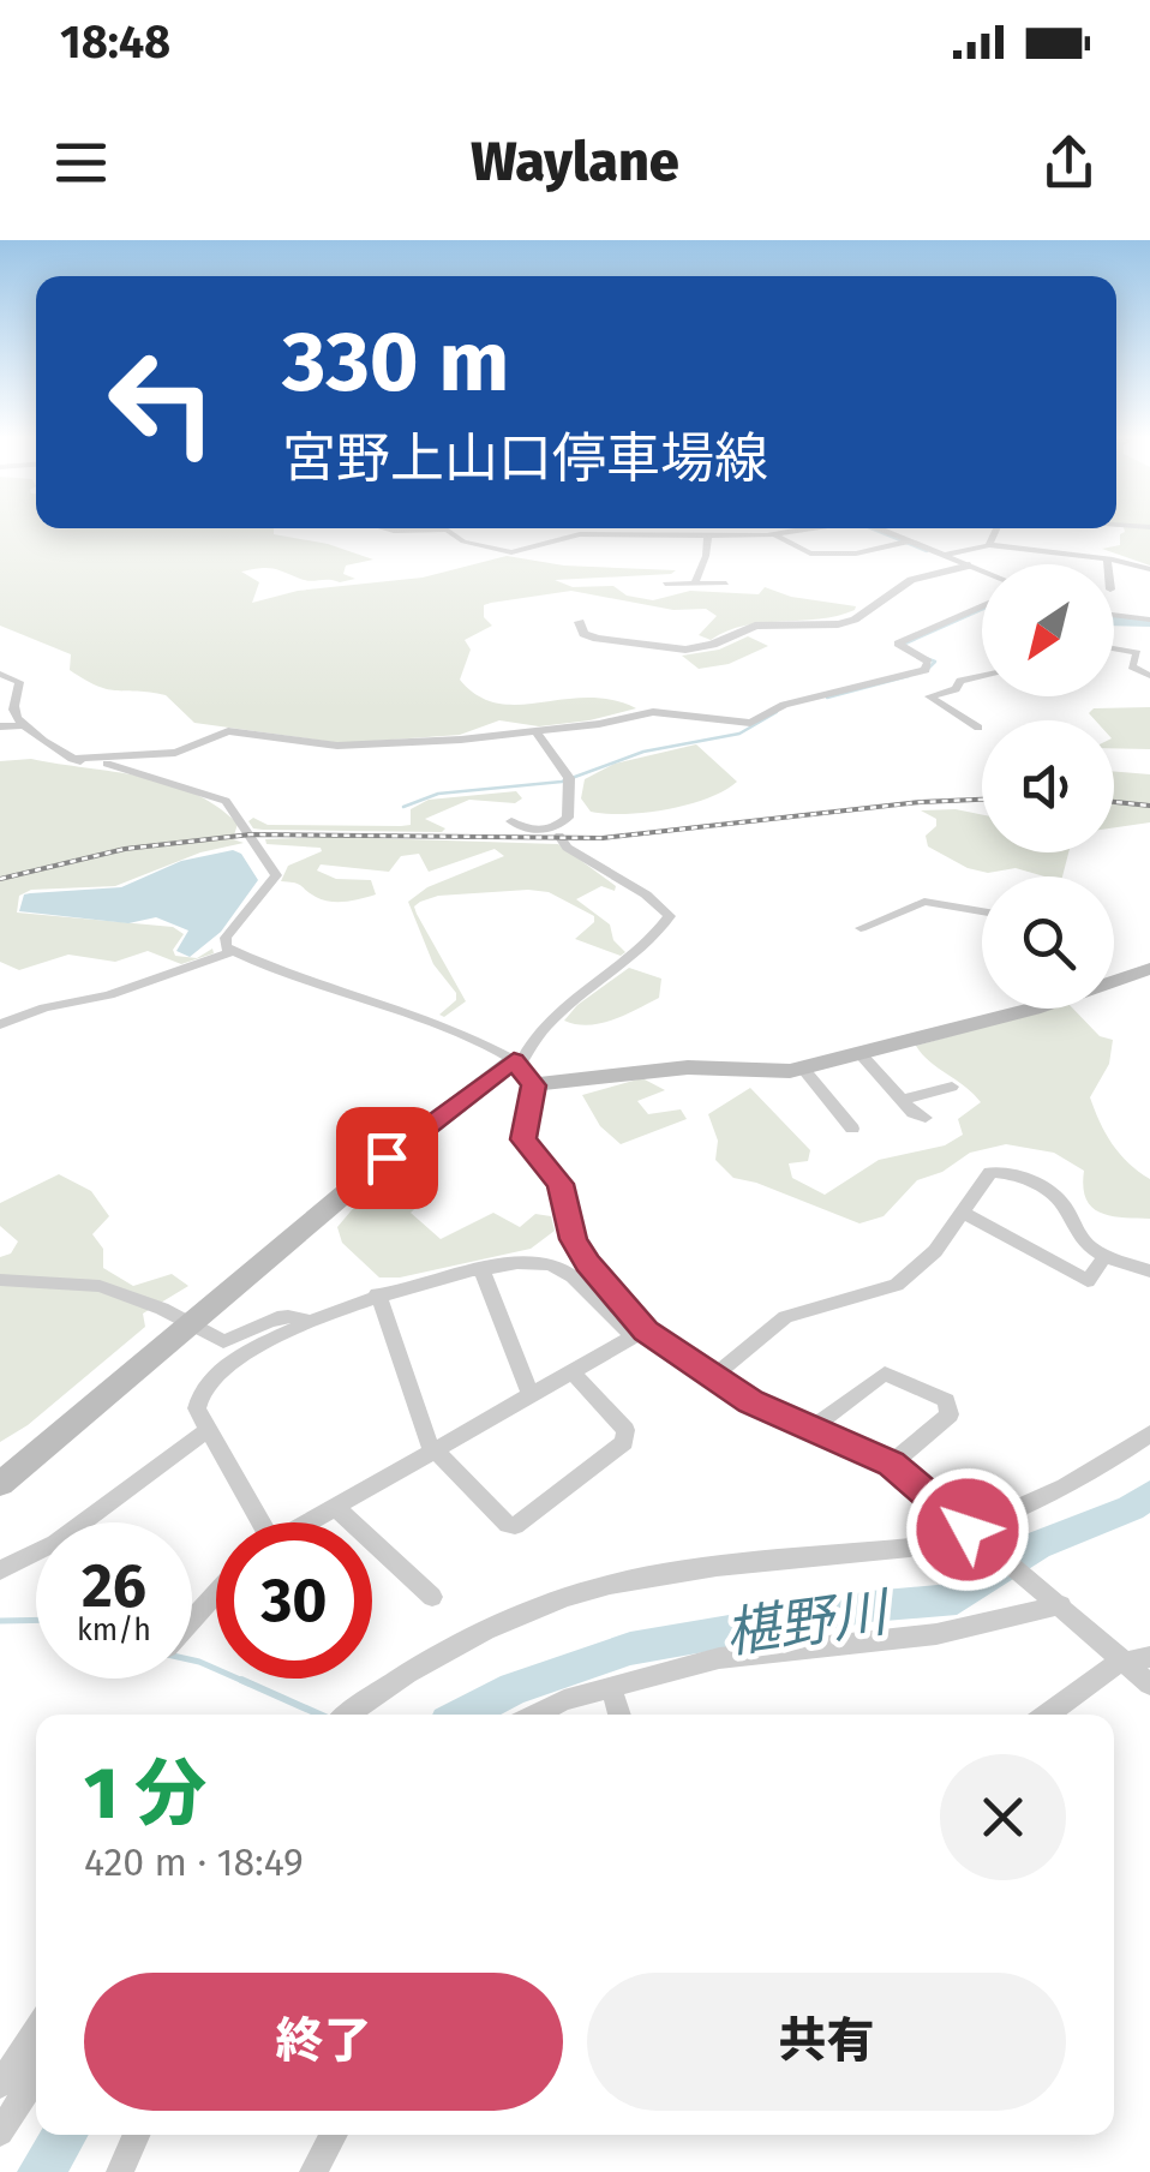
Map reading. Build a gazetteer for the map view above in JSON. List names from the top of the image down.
{
  "water": ["椹野川"],
  "north": "bottom left",
  "page": {
    "status": "18:48",
    "header": "Waylane",
    "turn": ["330 m", "宮野上山口停車場線"],
    "speed": "26 km/h",
    "limit": "30",
    "heading": ["1 分", "420 m · 18:49"],
    "buttons": ["終了", "共有"]
  }
}
